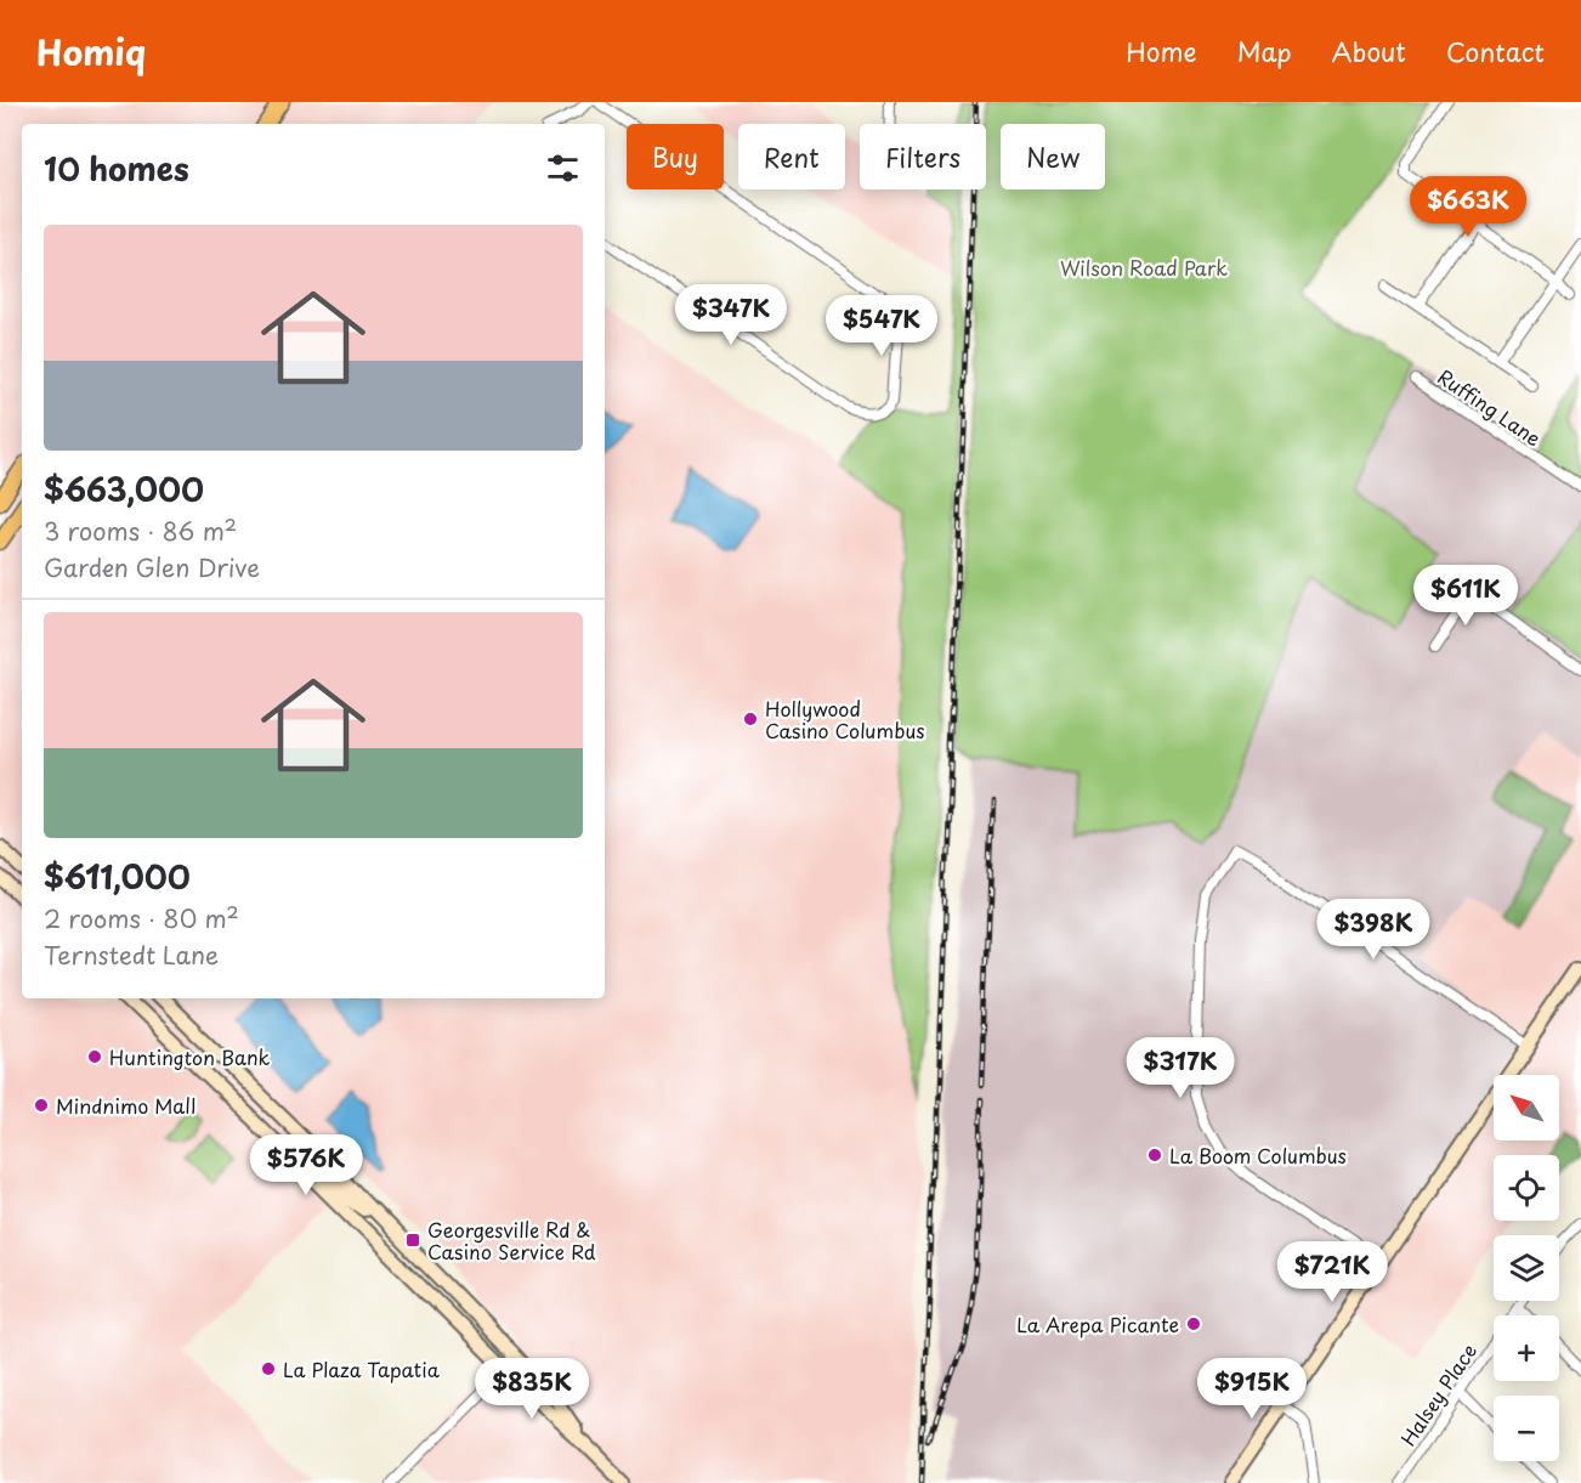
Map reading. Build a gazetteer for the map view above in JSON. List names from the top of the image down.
{
  "streets": {
    "street": ["Ruffing Lane", "Halsey Place"]
  },
  "parks": ["Wilson Road Park"],
  "places": {
    "other": [
      "Hollywood Casino Columbus",
      "Huntington Bank",
      "Mindnimo Mall",
      "La Boom Columbus",
      "La Arepa Picante",
      "La Plaza Tapatia"
    ],
    "transit": ["Georgesville Rd & Casino Service Rd"]
  },
  "north": "top left",
  "page": {
    "header": "Homiq",
    "nav": [
      "Home",
      "Map",
      "About",
      "Contact"
    ],
    "chip": [
      "Buy",
      "Rent",
      "Filters",
      "New"
    ],
    "heading": "10 homes",
    "price": [
      "$663K",
      "$347K",
      "$547K",
      "$611K",
      "$398K",
      "$317K",
      "$576K",
      "$721K",
      "$835K",
      "$915K"
    ],
    "list": [
      {
        "name": "$663,000",
        "note": "3 rooms · 86 m² · Garden Glen Drive"
      },
      {
        "name": "$611,000",
        "note": "2 rooms · 80 m² · Ternstedt Lane"
      }
    ],
    "map_buttons": ["+", "−"]
  }
}
